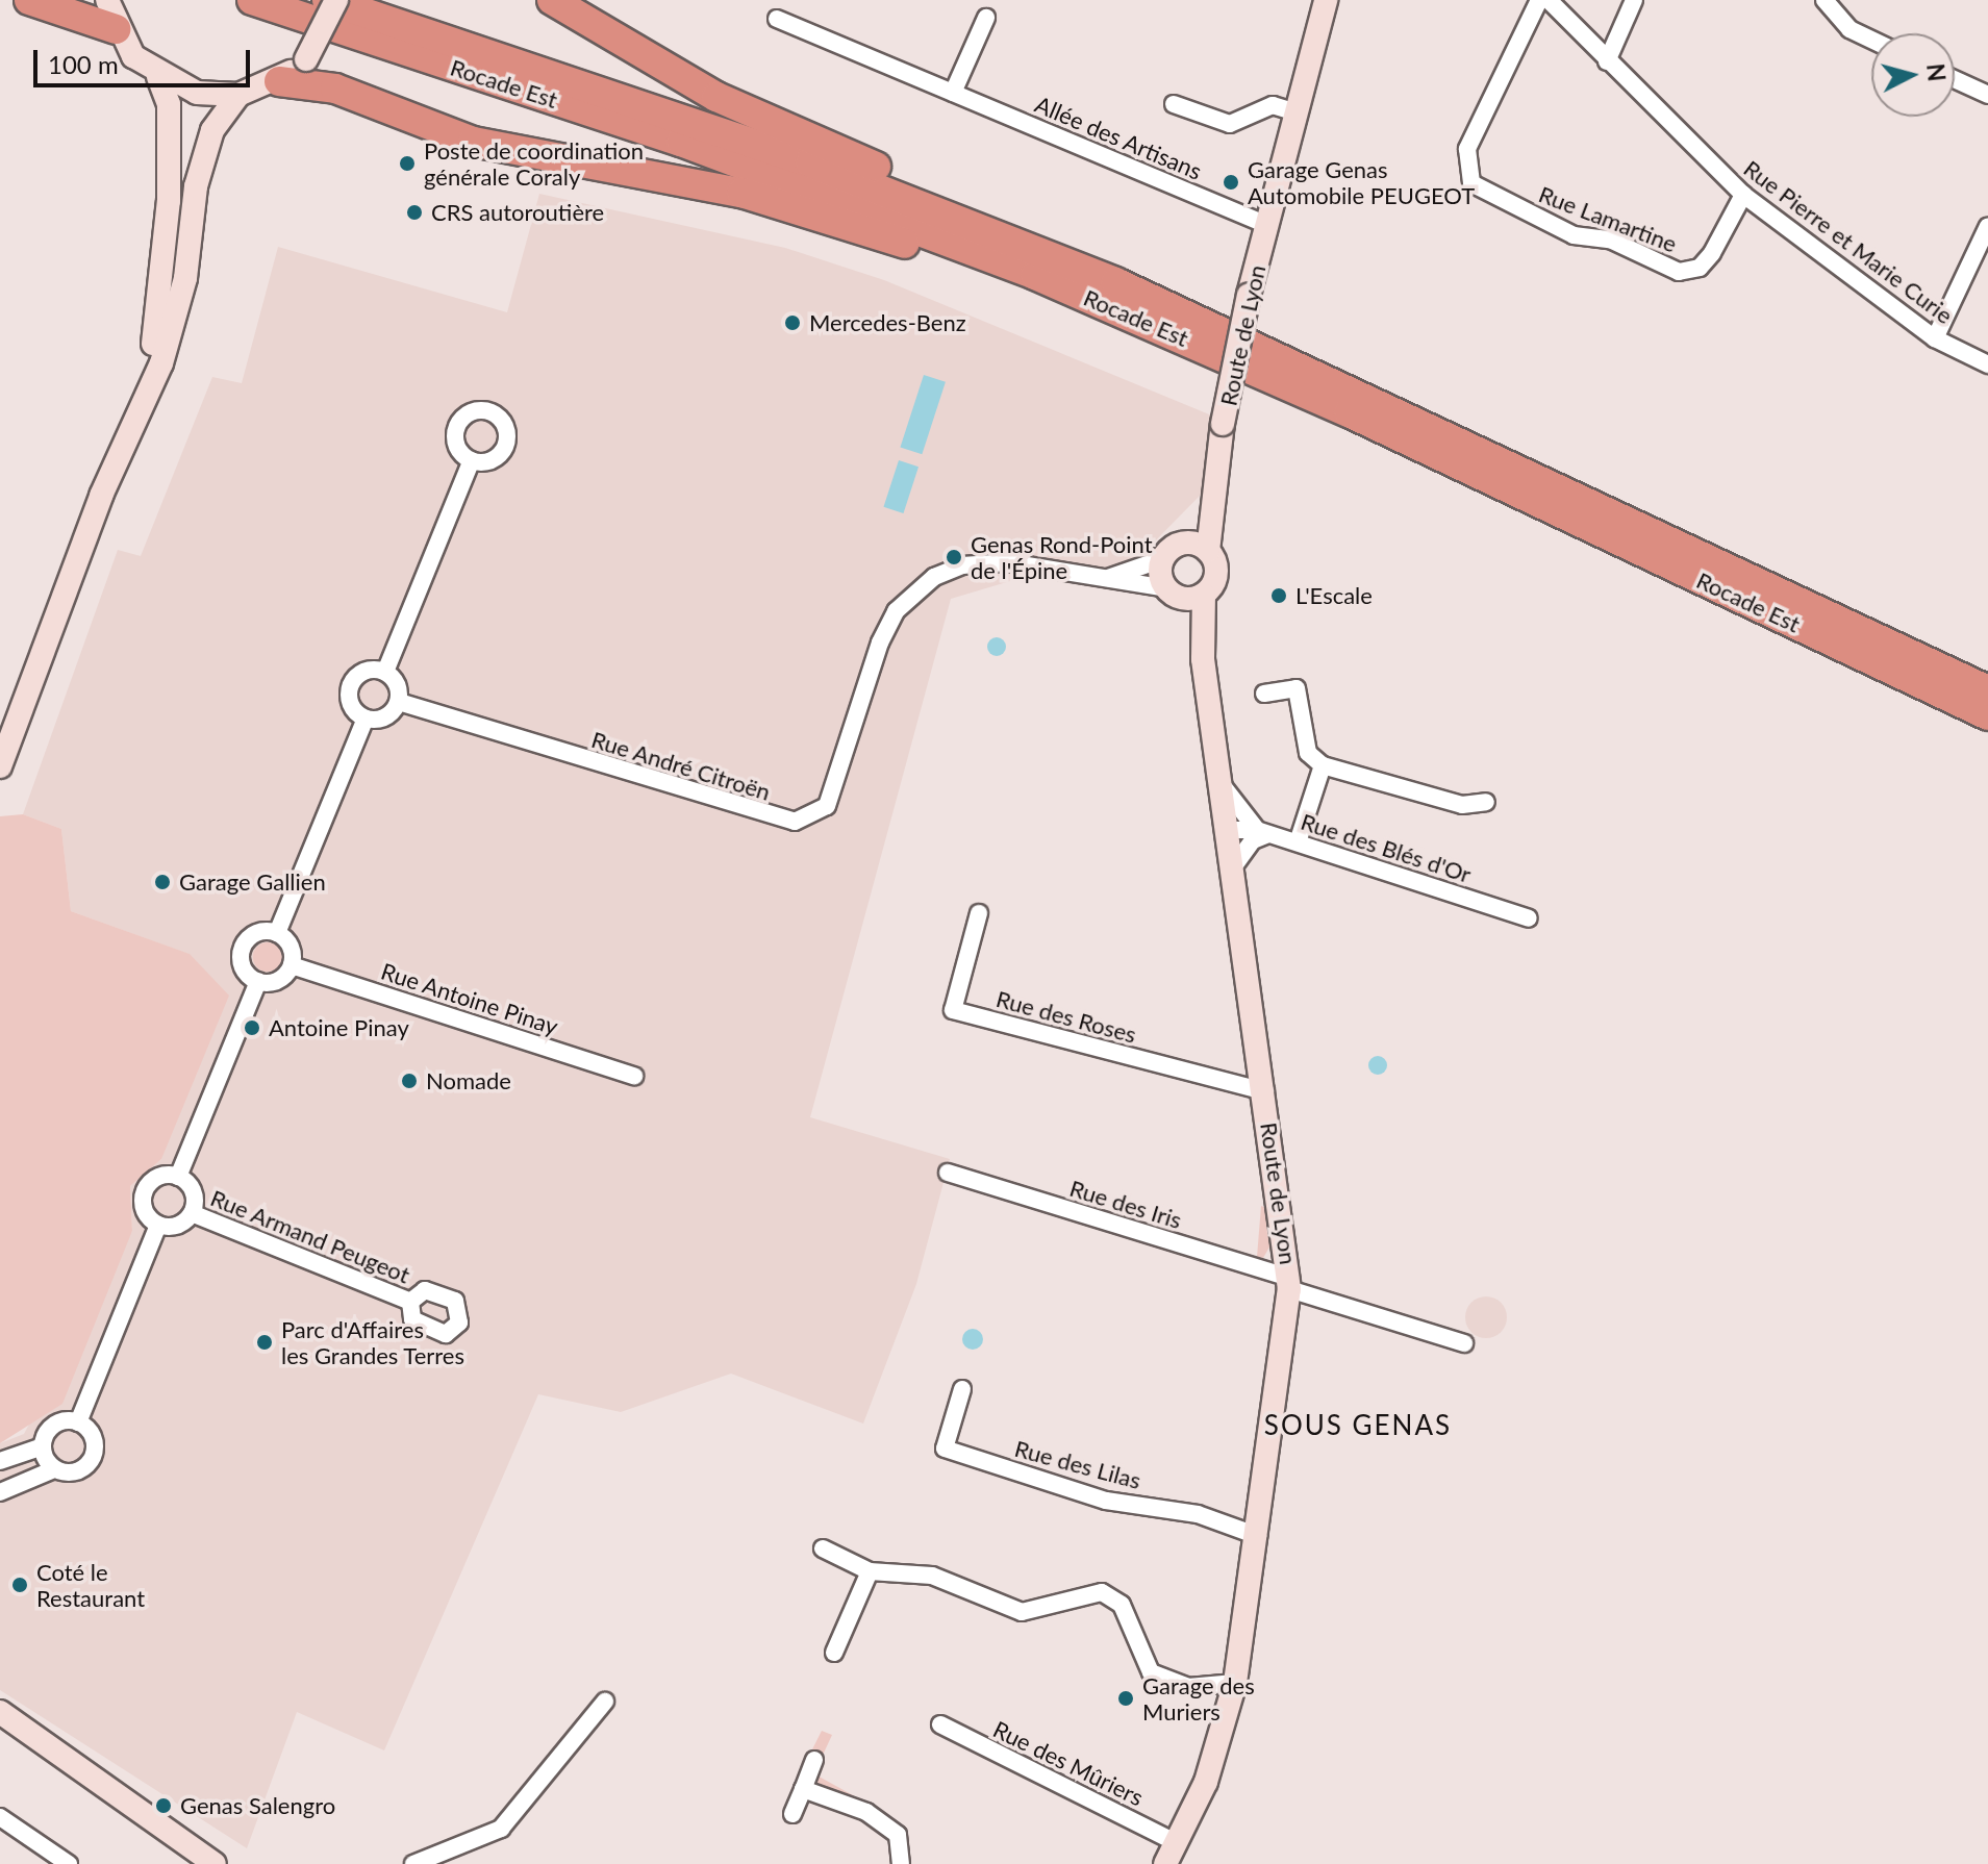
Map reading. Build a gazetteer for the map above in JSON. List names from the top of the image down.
{
  "streets": {
    "highway": ["Rocade Est"],
    "street": [
      "Allée des Artisans",
      "Rue Lamartine",
      "Rue Pierre et Marie Curie",
      "Route de Lyon",
      "Rue André Citroën",
      "Rue des Blés d'Or",
      "Rue Antoine Pinay",
      "Rue des Roses",
      "Rue des Iris",
      "Rue Armand Peugeot",
      "Rue des Lilas",
      "Rue des Mûriers"
    ]
  },
  "crossings": [
    ["Allée des Artisans", "Route de Lyon"],
    ["Rue Lamartine", "Rue Pierre et Marie Curie"],
    ["Route de Lyon", "Rue André Citroën"],
    ["Route de Lyon", "Rue des Blés d'Or"],
    ["Route de Lyon", "Rue des Roses"],
    ["Route de Lyon", "Rue des Iris"],
    ["Route de Lyon", "Rue des Lilas"],
    ["Route de Lyon", "Rue des Mûriers"]
  ],
  "districts": ["SOUS GENAS"],
  "places": [
    "Poste de coordination générale Coraly",
    "Garage Genas Automobile PEUGEOT",
    "CRS autoroutière",
    "Mercedes-Benz",
    "Genas Rond-Point de l'Épine",
    "L'Escale",
    "Garage Gallien",
    "Antoine Pinay",
    "Nomade",
    "Parc d'Affaires les Grandes Terres",
    "Coté le Restaurant",
    "Garage des Muriers",
    "Genas Salengro"
  ],
  "scale_bar": "100 m",
  "north": "right"
}
